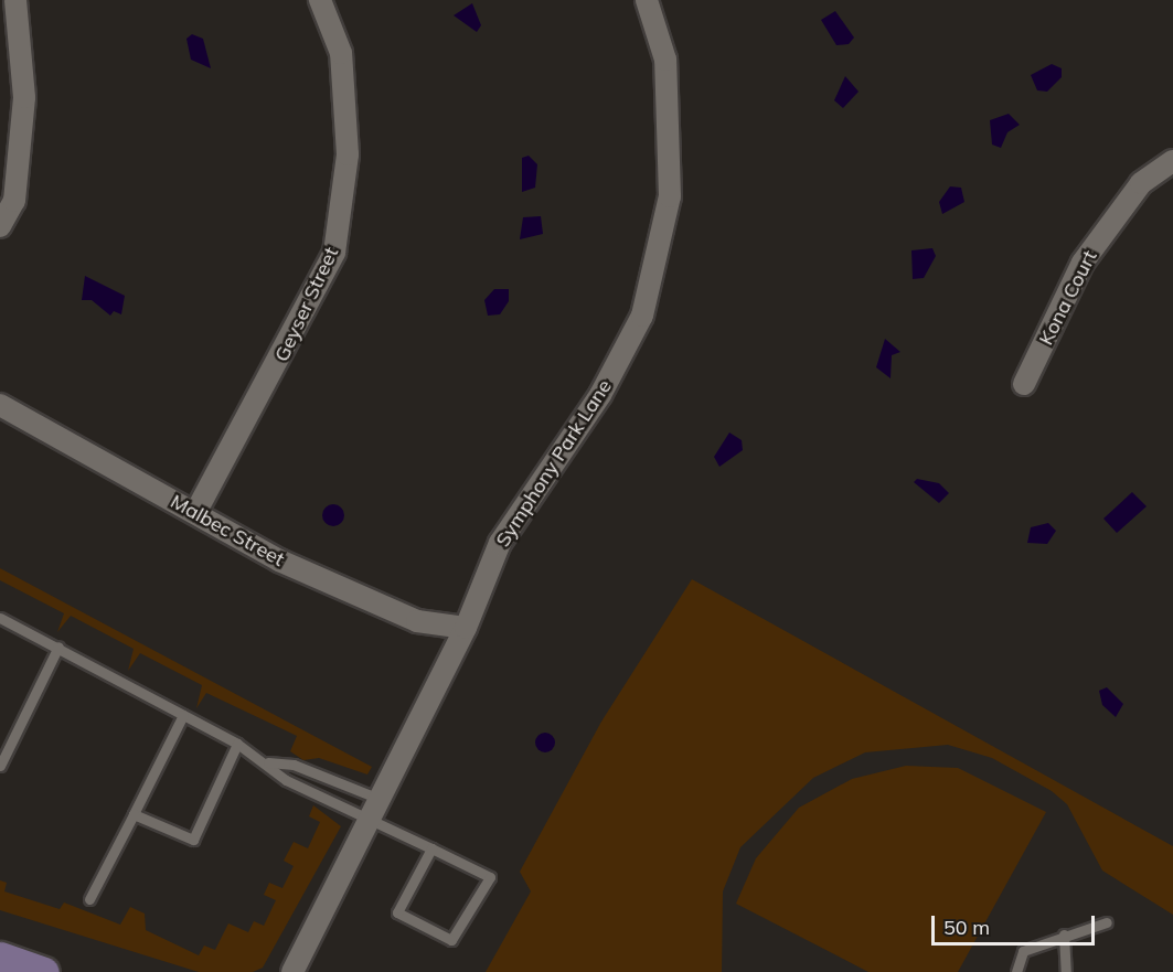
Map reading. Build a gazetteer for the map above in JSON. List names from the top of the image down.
{
  "streets": {
    "street": [
      "Kona Court",
      "Geyser Street",
      "Symphony Park Lane",
      "Malbec Street"
    ]
  },
  "crossings": [
    ["Geyser Street", "Malbec Street"],
    ["Symphony Park Lane", "Malbec Street"]
  ],
  "scale_bar": "50 m"
}
